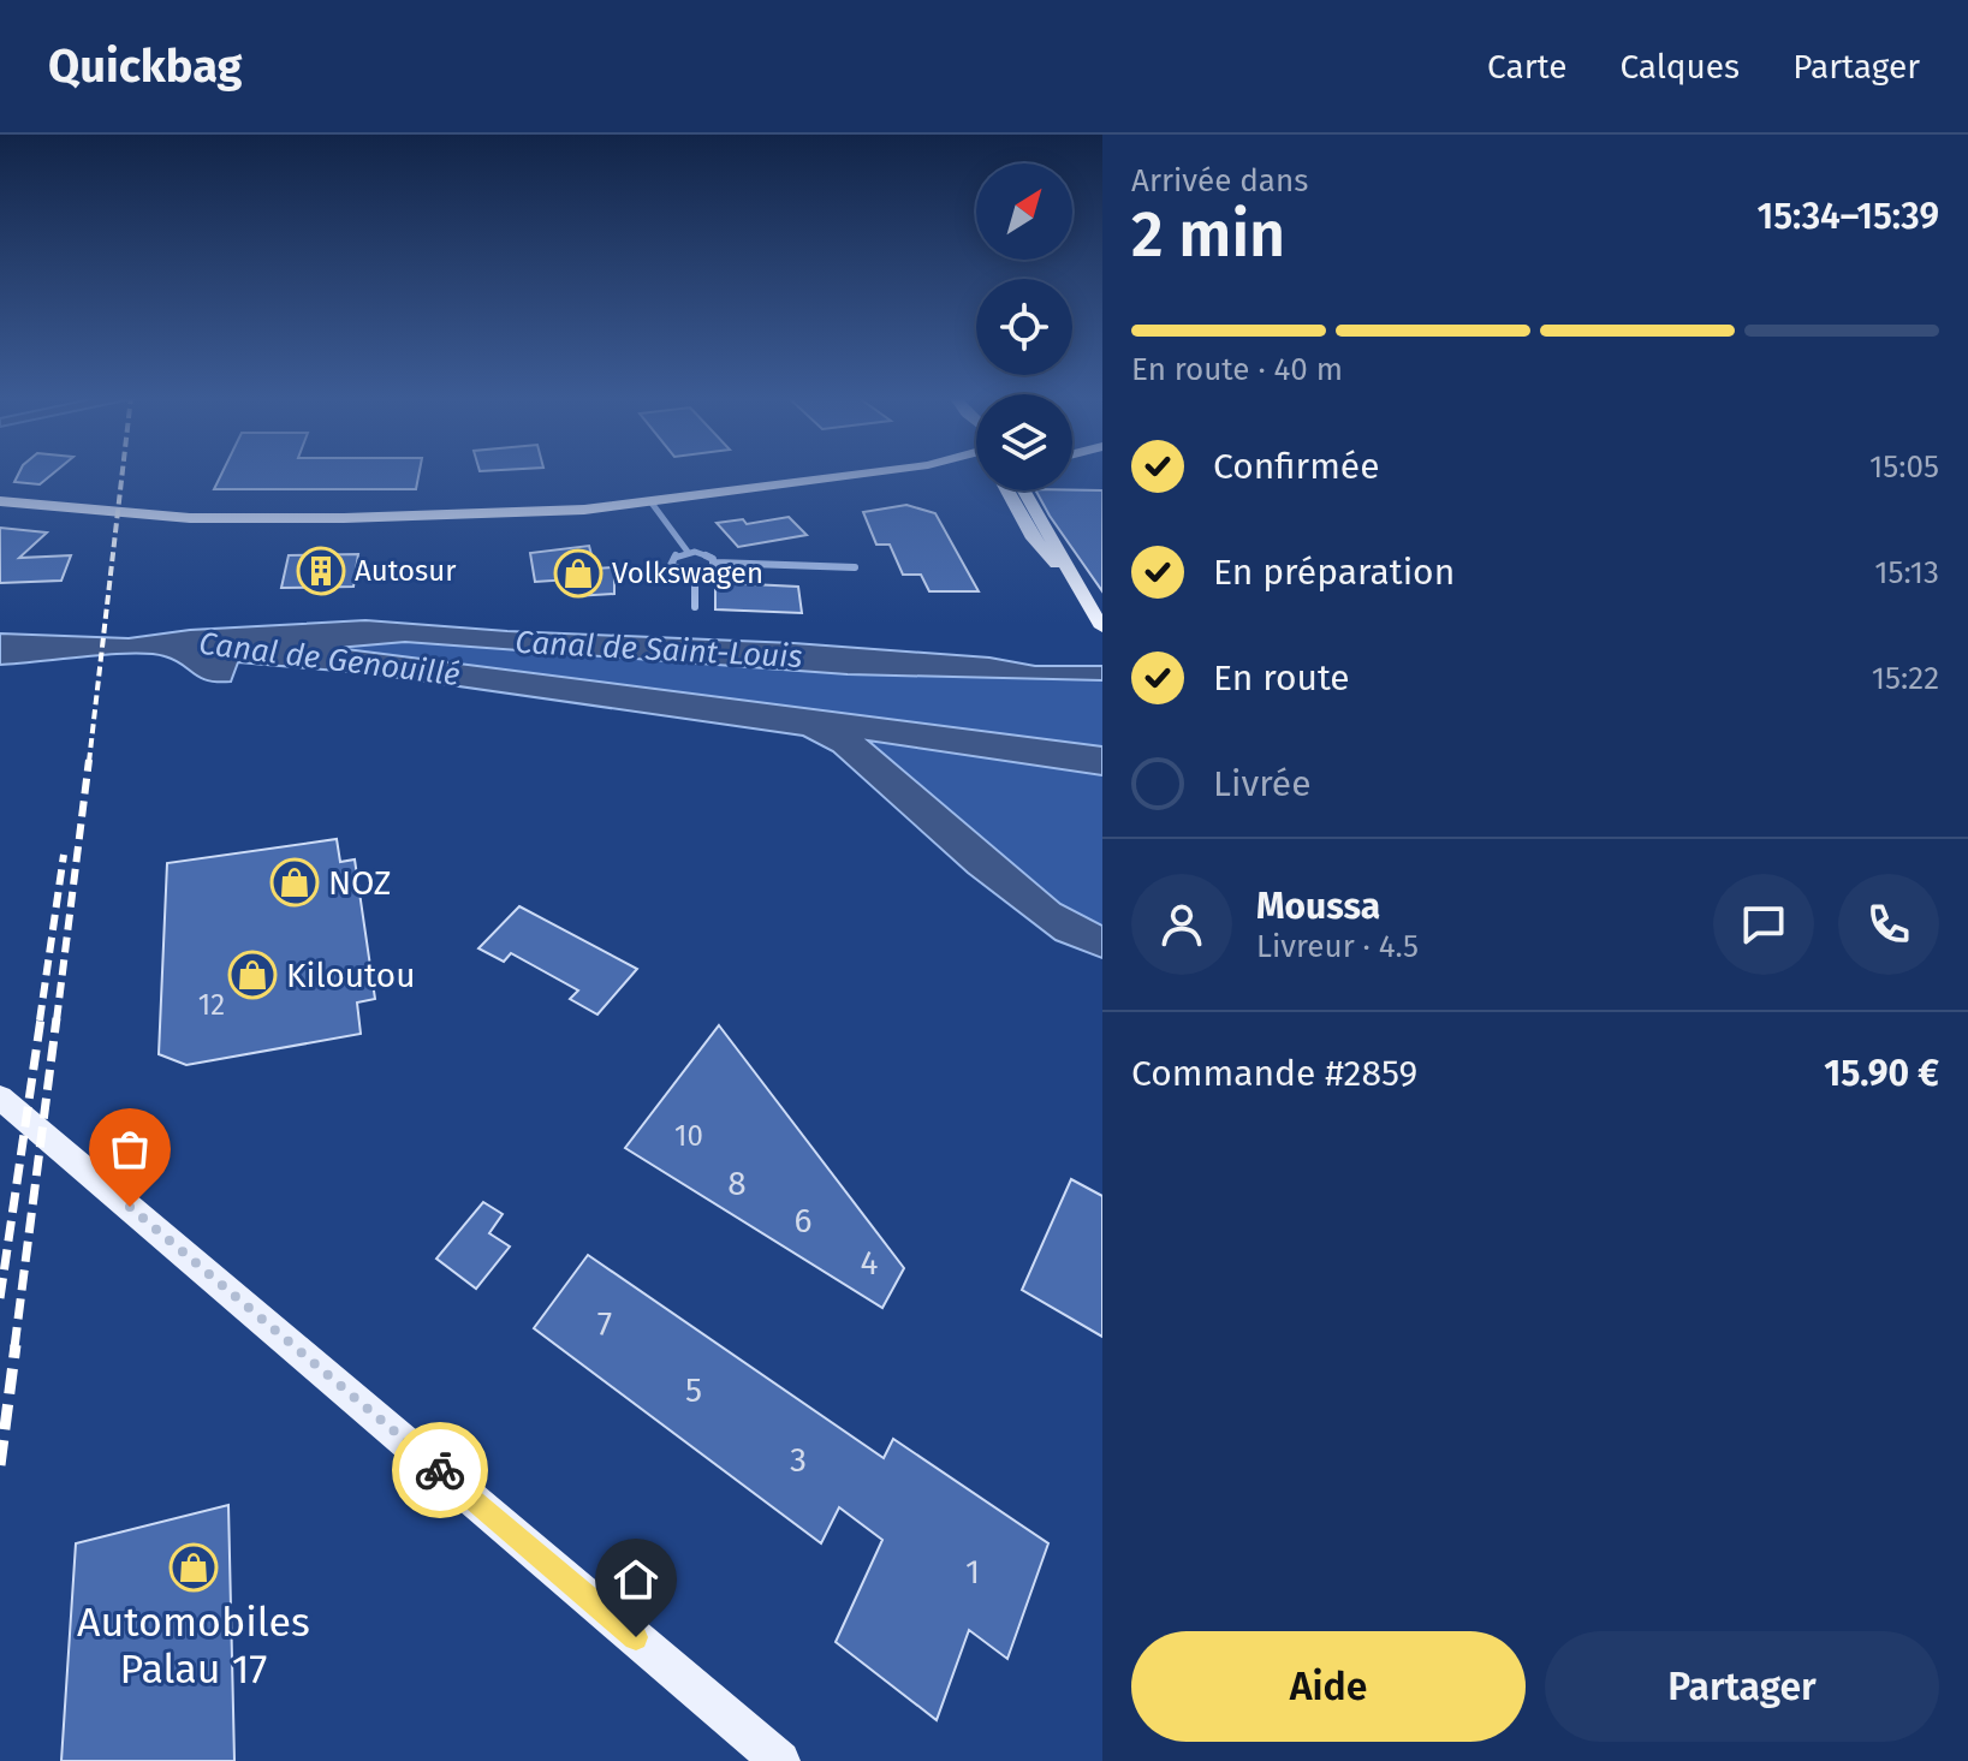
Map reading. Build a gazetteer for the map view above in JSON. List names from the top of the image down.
{
  "water": ["Canal de Saint-Louis", "Canal de Genouillé"],
  "places": {
    "building": ["Autosur"],
    "shop": [
      "Volkswagen",
      "NOZ",
      "Kiloutou",
      "Automobiles Palau 17"
    ]
  },
  "house_numbers": [
    "12",
    "10",
    "8",
    "6",
    "4",
    "7",
    "5",
    "3",
    "1"
  ],
  "north": "top right",
  "page": {
    "header": "Quickbag",
    "nav": ["Carte", "Calques", "Partager"],
    "heading": ["2 min", "Arrivée dans", "15:34–15:39"],
    "panel": [
      "Moussa",
      "Livreur · 4.5",
      "Commande #2859",
      "15.90 €"
    ],
    "bar": "En route · 40 m",
    "list": [
      ["Confirmée", "15:05"],
      ["En préparation", "15:13"],
      ["En route", "15:22"],
      "Livrée"
    ],
    "buttons": ["Aide", "Partager"]
  }
}
